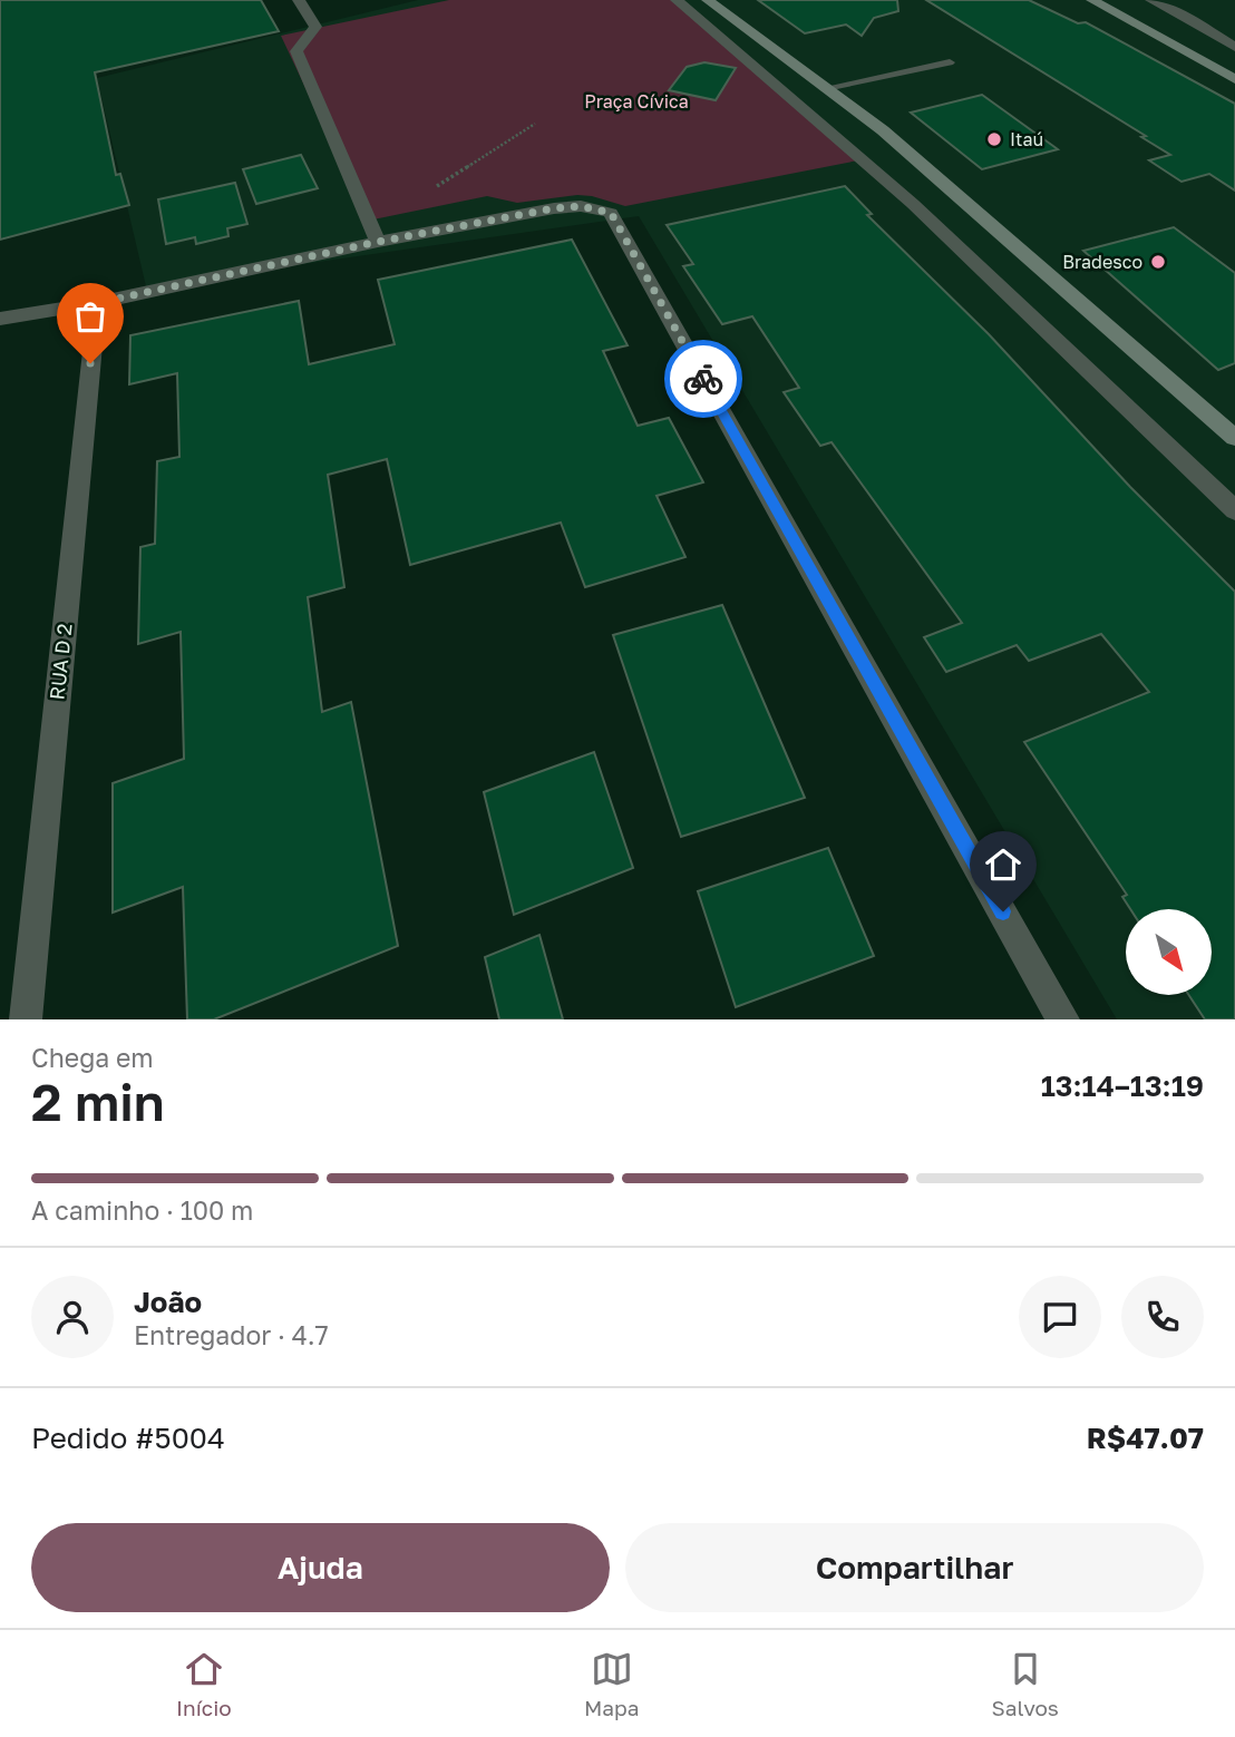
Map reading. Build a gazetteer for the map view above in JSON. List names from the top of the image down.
{
  "streets": {
    "street": ["RUA D 2"]
  },
  "parks": ["Praça Cívica"],
  "places": ["Itaú", "Bradesco"],
  "north": "bottom right",
  "page": {
    "heading": ["2 min", "Chega em", "13:14–13:19"],
    "panel": [
      "João",
      "Entregador · 4.7",
      "Pedido #5004",
      "R$47.07"
    ],
    "bar": "A caminho · 100 m",
    "buttons": ["Ajuda", "Compartilhar"],
    "tabs": ["Início", "Mapa", "Salvos"]
  }
}
